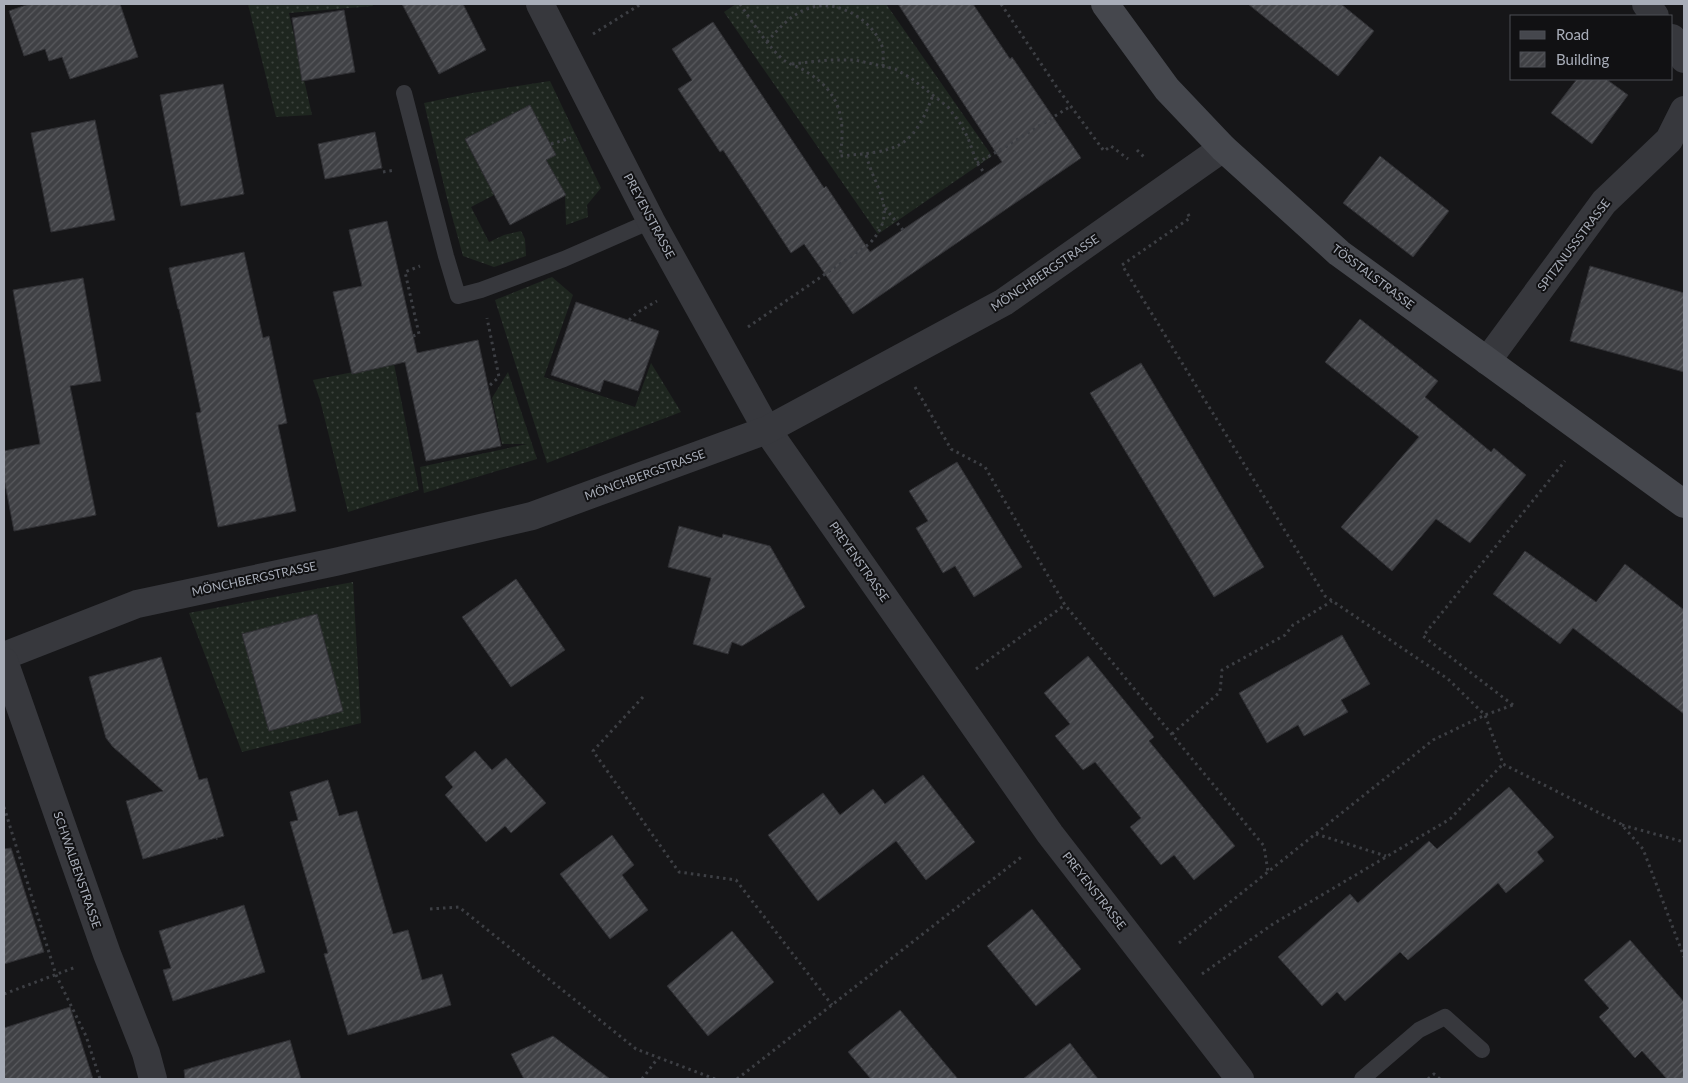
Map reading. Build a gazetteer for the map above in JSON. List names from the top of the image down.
{
  "streets": {
    "main road": ["TÖSSTALSTRASSE"],
    "street": [
      "PREYENSTRASSE",
      "SPITZNUSSSTRASSE",
      "MÖNCHBERGSTRASSE",
      "SCHWALBENSTRASSE"
    ]
  },
  "crossings": [
    ["PREYENSTRASSE", "MÖNCHBERGSTRASSE"],
    ["SPITZNUSSSTRASSE", "TÖSSTALSTRASSE"],
    ["MÖNCHBERGSTRASSE", "TÖSSTALSTRASSE"]
  ],
  "legend": ["Road", "Building"]
}
